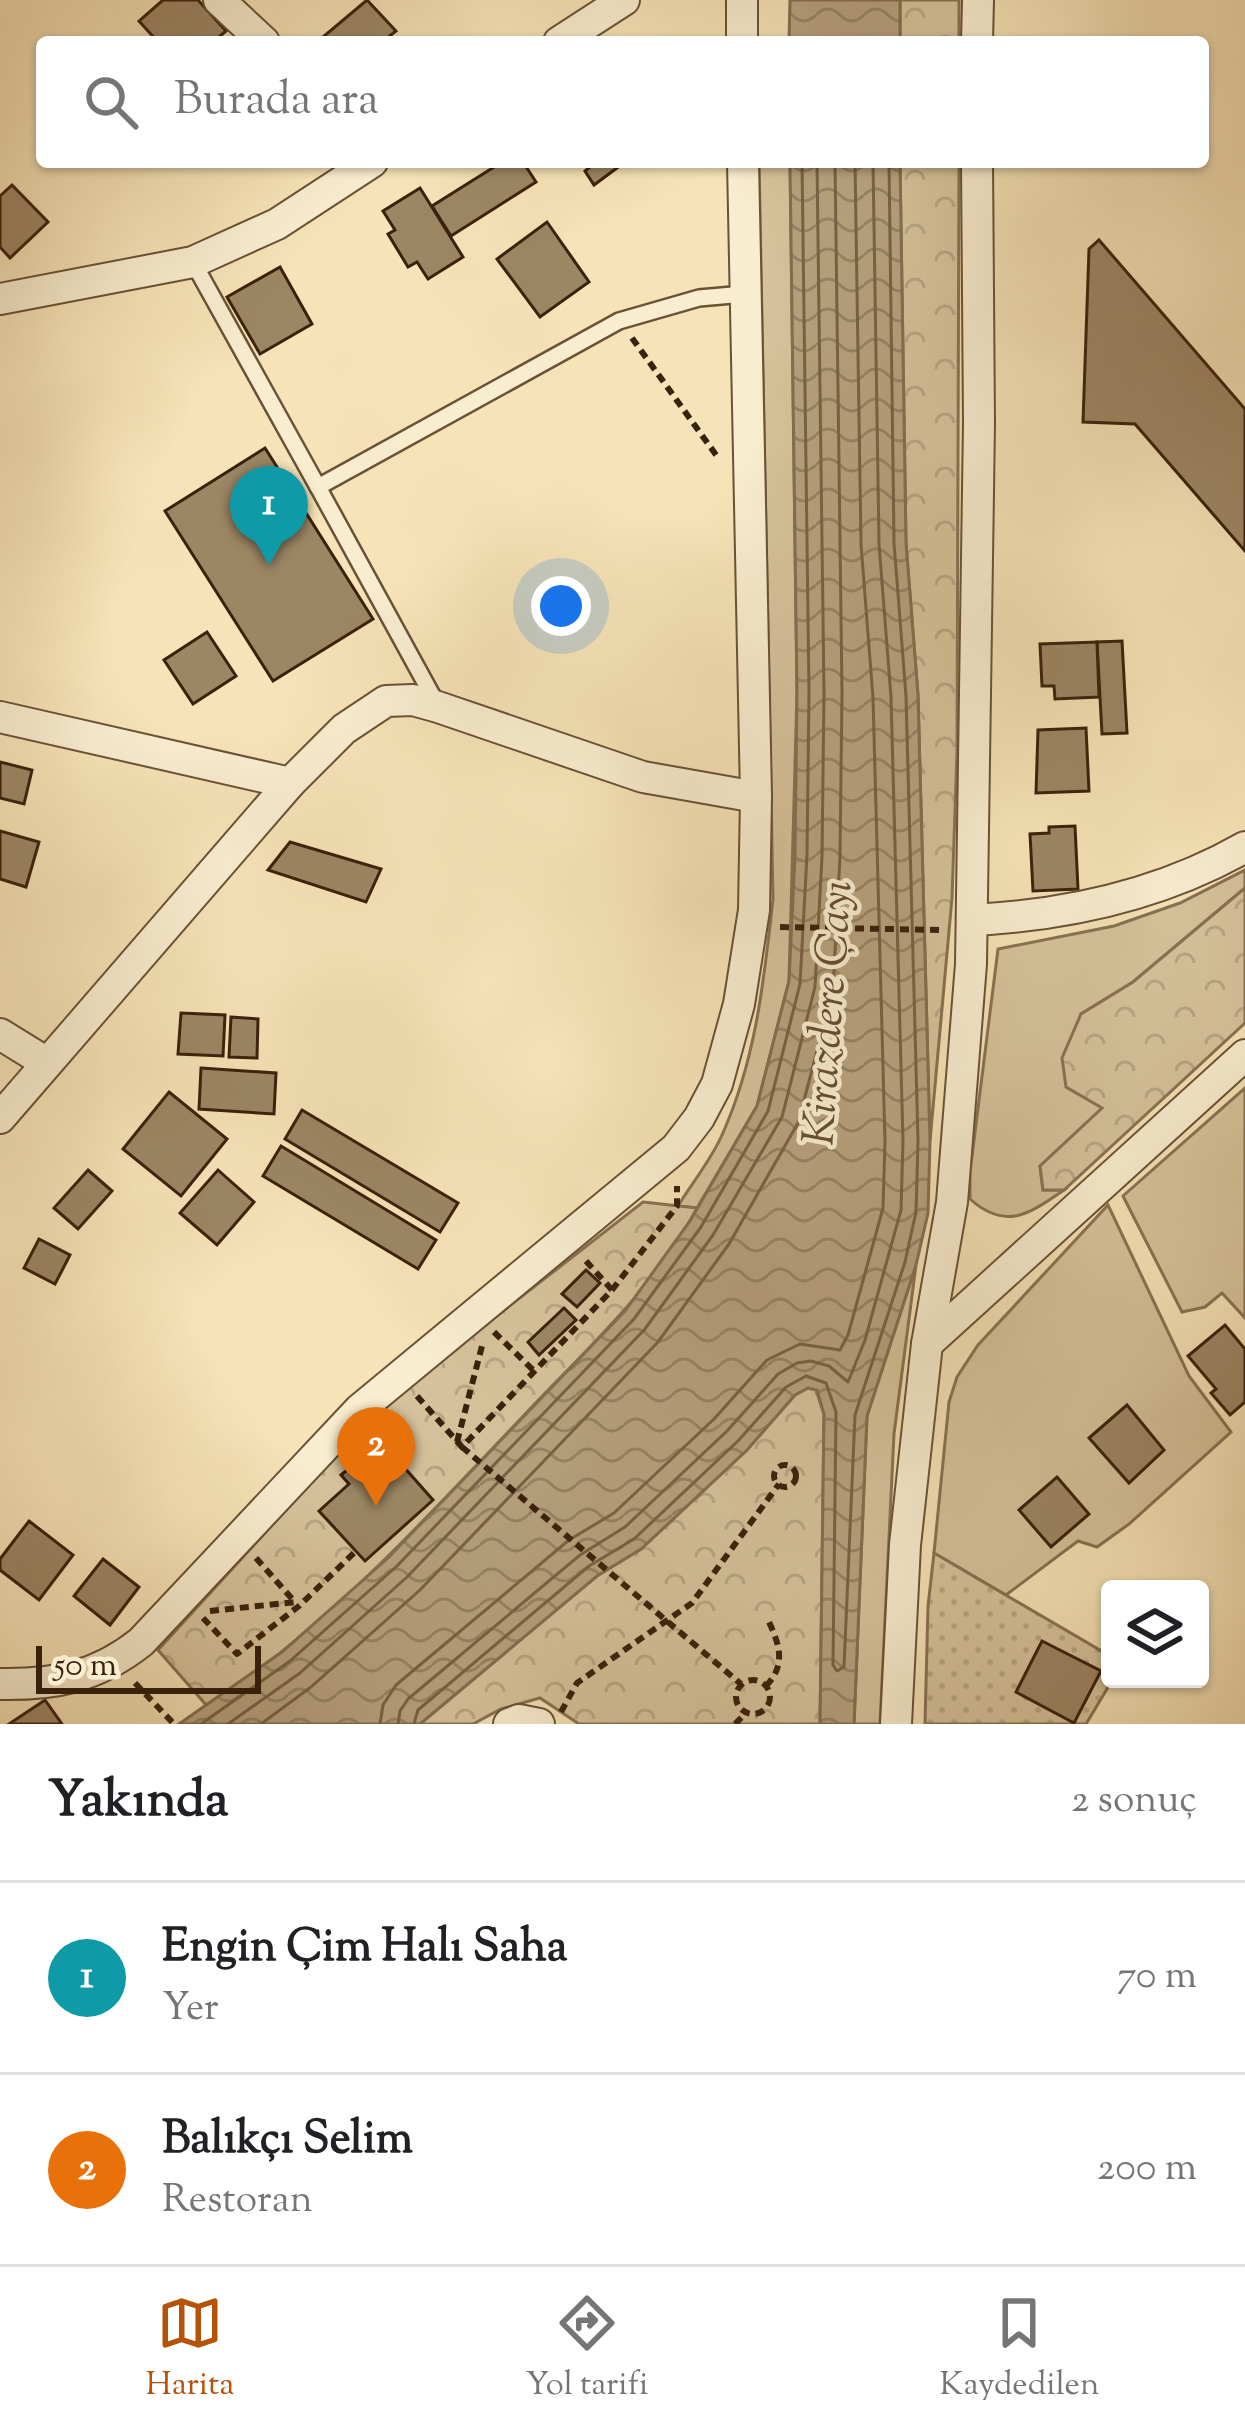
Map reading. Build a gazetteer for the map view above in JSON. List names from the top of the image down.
{
  "water": ["Kirazdere Çayı"],
  "scale_bar": "50 m",
  "page": {
    "search": "Burada ara",
    "pins": ["1", "2"],
    "scale": "50 m",
    "heading": ["Yakında", "2 sonuç"],
    "list": [
      {
        "mark": "1",
        "name": "Engin Çim Halı Saha",
        "note": "Yer",
        "value": "70 m"
      },
      {
        "mark": "2",
        "name": "Balıkçı Selim",
        "note": "Restoran",
        "value": "200 m"
      }
    ],
    "nav": ["Harita", "Yol tarifi", "Kaydedilen"]
  }
}
